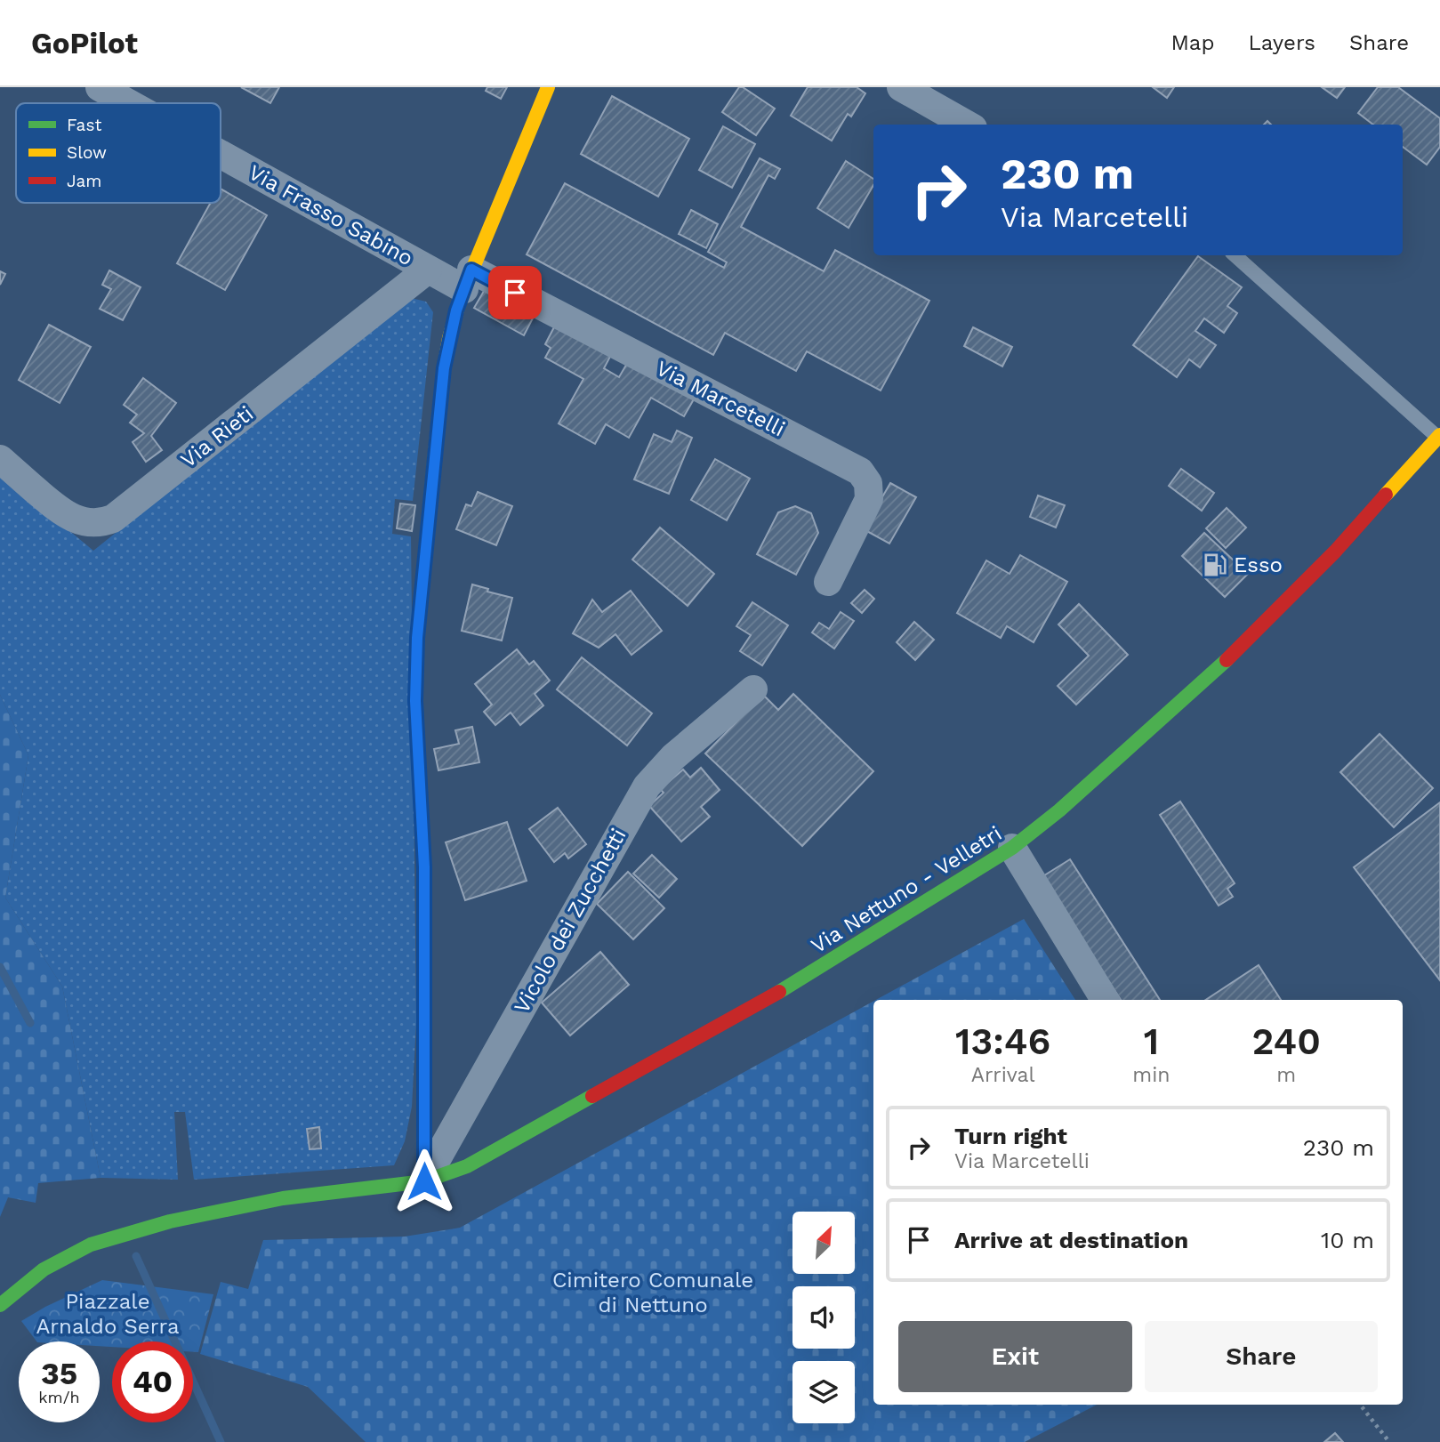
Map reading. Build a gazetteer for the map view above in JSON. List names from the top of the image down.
{
  "streets": {
    "main road": ["Via Nettuno - Velletri"],
    "street": [
      "Via Frasso Sabino",
      "Via Marcetelli",
      "Via Rieti",
      "Vicolo dei Zucchetti"
    ]
  },
  "crossings": [
    ["Via Frasso Sabino", "Via Marcetelli"],
    ["Via Frasso Sabino", "Via Rieti"],
    ["Via Nettuno - Velletri", "Vicolo dei Zucchetti"]
  ],
  "parks": ["Cimitero Comunale di Nettuno", "Piazzale Arnaldo Serra"],
  "places": {
    "fuel station": ["Esso"]
  },
  "legend": ["Fast", "Slow", "Jam"],
  "north": "top right",
  "page": {
    "header": "GoPilot",
    "nav": ["Map", "Layers", "Share"],
    "turn": ["230 m", "Via Marcetelli"],
    "eta": [
      "13:46",
      "Arrival",
      "1",
      "min",
      "240",
      "m"
    ],
    "list": [
      {
        "name": "Turn right",
        "note": "Via Marcetelli",
        "value": "230 m"
      },
      {
        "name": "Arrive at destination",
        "value": "10 m"
      }
    ],
    "buttons": ["Exit", "Share"],
    "speed": "35 km/h",
    "limit": "40"
  }
}
